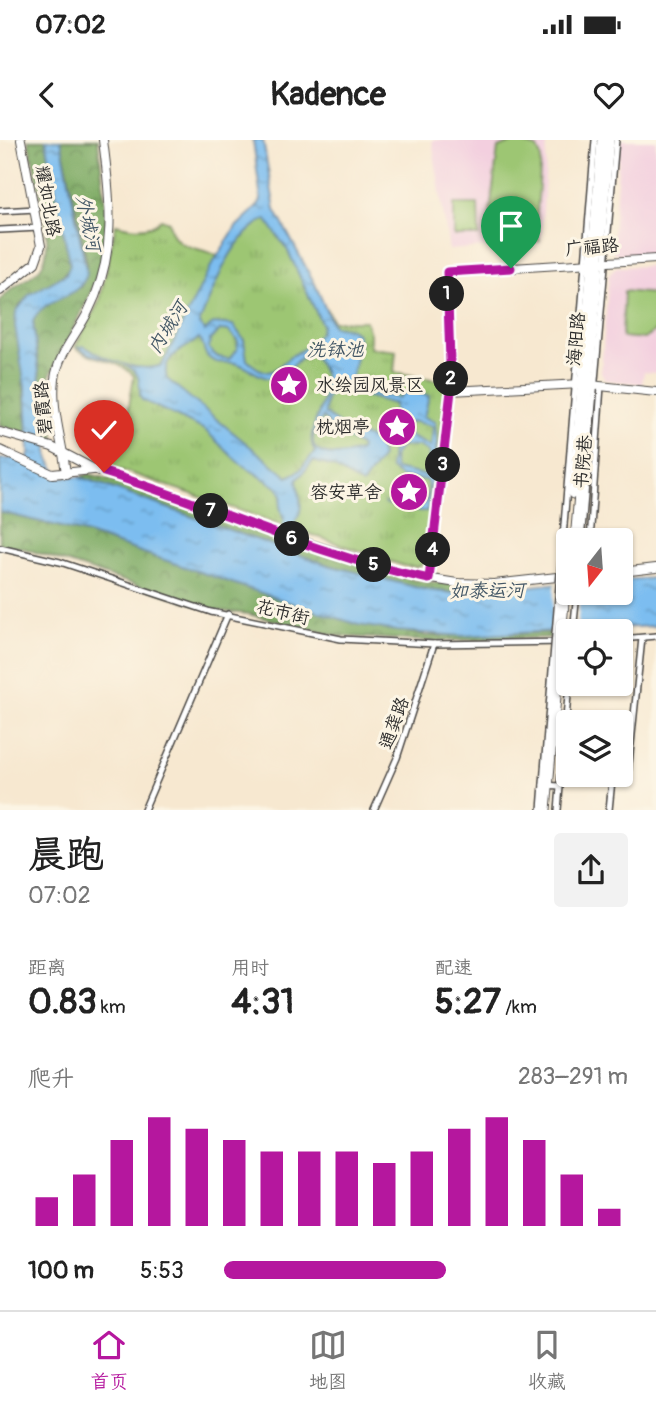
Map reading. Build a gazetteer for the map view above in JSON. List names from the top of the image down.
{
  "streets": {
    "main road": ["海阳路"],
    "street": [
      "耀如北路",
      "广福路",
      "碧霞路",
      "书院巷",
      "花市街",
      "通龚路"
    ]
  },
  "crossings": [
    ["广福路", "海阳路"],
    ["海阳路", "书院巷"],
    ["花市街", "通龚路"]
  ],
  "water": [
    "外城河",
    "内城河",
    "洗钵池",
    "如泰运河"
  ],
  "places": {
    "place": ["水绘园风景区", "枕烟亭", "容安草舍"]
  },
  "north": "bottom",
  "page": {
    "status": "07:02",
    "header": "Kadence",
    "pins": [
      "1",
      "2",
      "3",
      "7",
      "6",
      "4",
      "5"
    ],
    "heading": ["晨跑", "07:02"],
    "stats": [
      ["距离", "0.83 km"],
      ["用时", "4:31"],
      ["配速", "5:27 /km"]
    ],
    "chart": ["爬升", "283–291 m"],
    "list": [
      {
        "name": "100 m",
        "note": "5:53"
      }
    ],
    "tabs": ["首页", "地图", "收藏"]
  }
}
